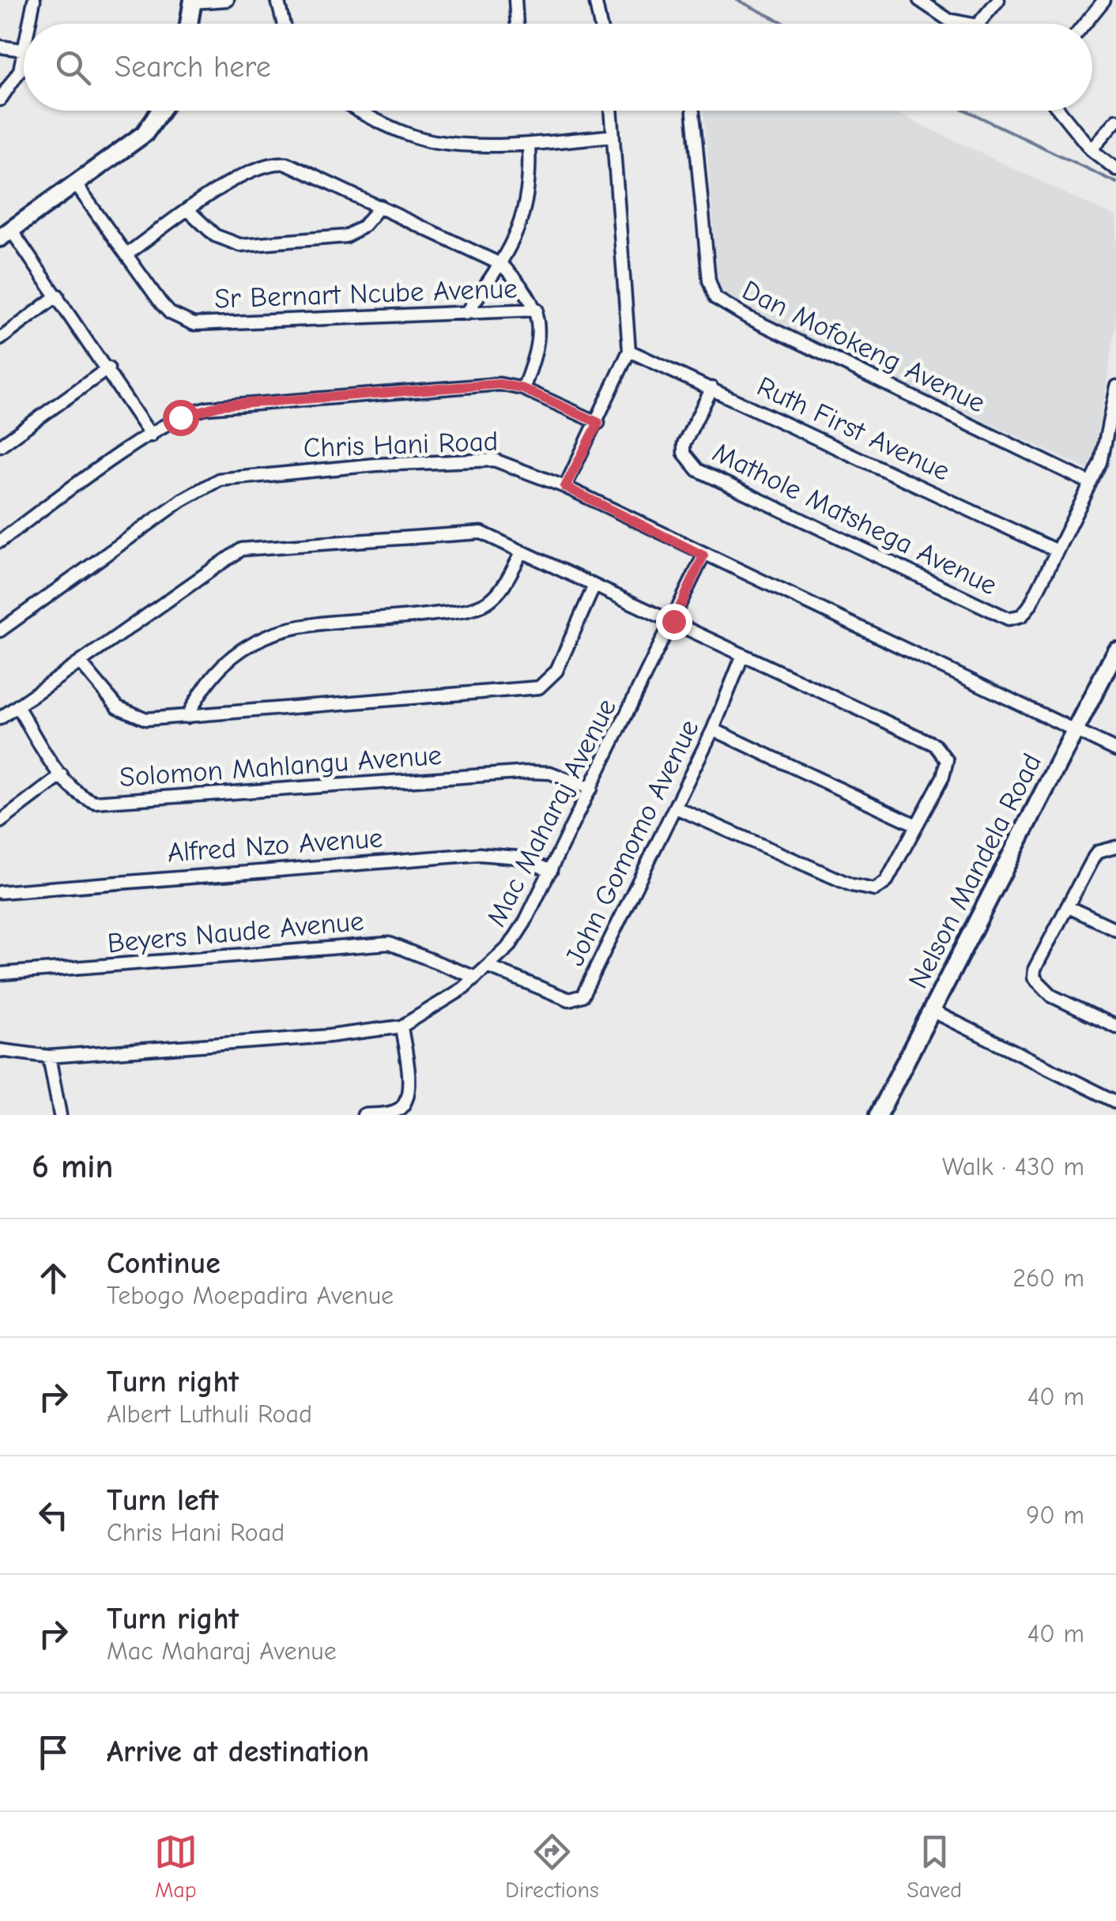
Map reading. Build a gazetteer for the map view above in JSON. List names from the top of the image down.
{
  "streets": {
    "street": [
      "Sr Bernart Ncube Avenue",
      "Dan Mofokeng Avenue",
      "Ruth First Avenue",
      "Chris Hani Road",
      "Mathole Matshega Avenue",
      "Solomon Mahlangu Avenue",
      "Mac Maharaj Avenue",
      "John Gomomo Avenue",
      "Alfred Nzo Avenue",
      "Nelson Mandela Road",
      "Beyers Naude Avenue"
    ]
  },
  "crossings": [
    ["Dan Mofokeng Avenue", "Mathole Matshega Avenue"],
    ["Ruth First Avenue", "Mathole Matshega Avenue"],
    ["Chris Hani Road", "Mac Maharaj Avenue"],
    ["Chris Hani Road", "Nelson Mandela Road"],
    ["Solomon Mahlangu Avenue", "Mac Maharaj Avenue"],
    ["Mac Maharaj Avenue", "John Gomomo Avenue"],
    ["Mac Maharaj Avenue", "Alfred Nzo Avenue"],
    ["Mac Maharaj Avenue", "Beyers Naude Avenue"]
  ],
  "page": {
    "search": "Search here",
    "heading": ["6 min", "Walk · 430 m"],
    "list": [
      ["Continue", "Tebogo Moepadira Avenue", "260 m"],
      ["Turn right", "Albert Luthuli Road", "40 m"],
      ["Turn left", "Chris Hani Road", "90 m"],
      ["Turn right", "Mac Maharaj Avenue", "40 m"],
      "Arrive at destination"
    ],
    "nav": ["Map", "Directions", "Saved"]
  }
}
